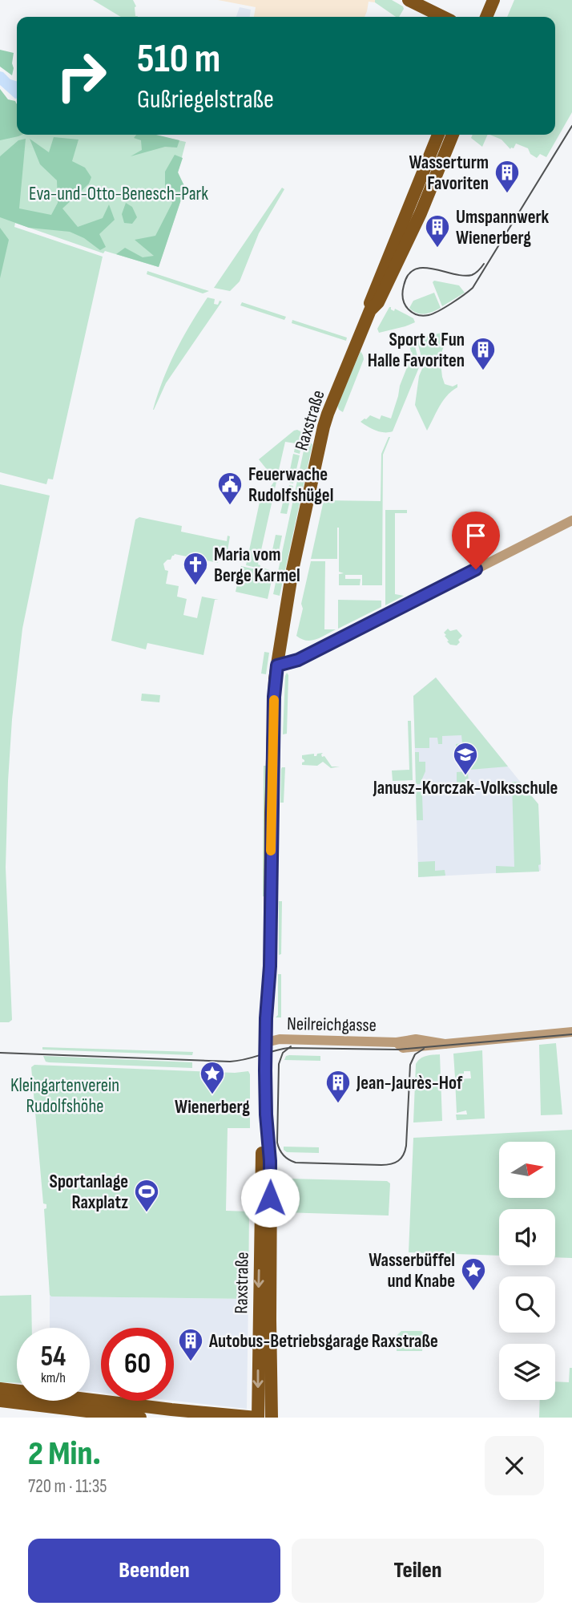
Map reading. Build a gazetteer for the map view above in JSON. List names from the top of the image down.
{
  "streets": {
    "main road": ["Raxstraße"],
    "street": ["Neilreichgasse"]
  },
  "crossings": [
    ["Raxstraße", "Neilreichgasse"]
  ],
  "parks": ["Eva-und-Otto-Benesch-Park", "Kleingartenverein Rudolfshöhe"],
  "places": {
    "building": [
      "Wasserturm Favoriten",
      "Umspannwerk Wienerberg",
      "Sport & Fun Halle Favoriten",
      "Jean-Jaurès-Hof",
      "Autobus-Betriebsgarage Raxstraße"
    ],
    "public building": ["Feuerwache Rudolfshügel"],
    "church": ["Maria vom Berge Karmel"],
    "school or university": ["Janusz-Korczak-Volksschule"],
    "place": ["Wienerberg", "Wasserbüffel und Knabe"],
    "sports": ["Sportanlage Raxplatz"]
  },
  "north": "right",
  "page": {
    "turn": ["510 m", "Gußriegelstraße"],
    "speed": "54 km/h",
    "limit": "60",
    "heading": ["2 Min.", "720 m · 11:35"],
    "buttons": ["Beenden", "Teilen"]
  }
}
